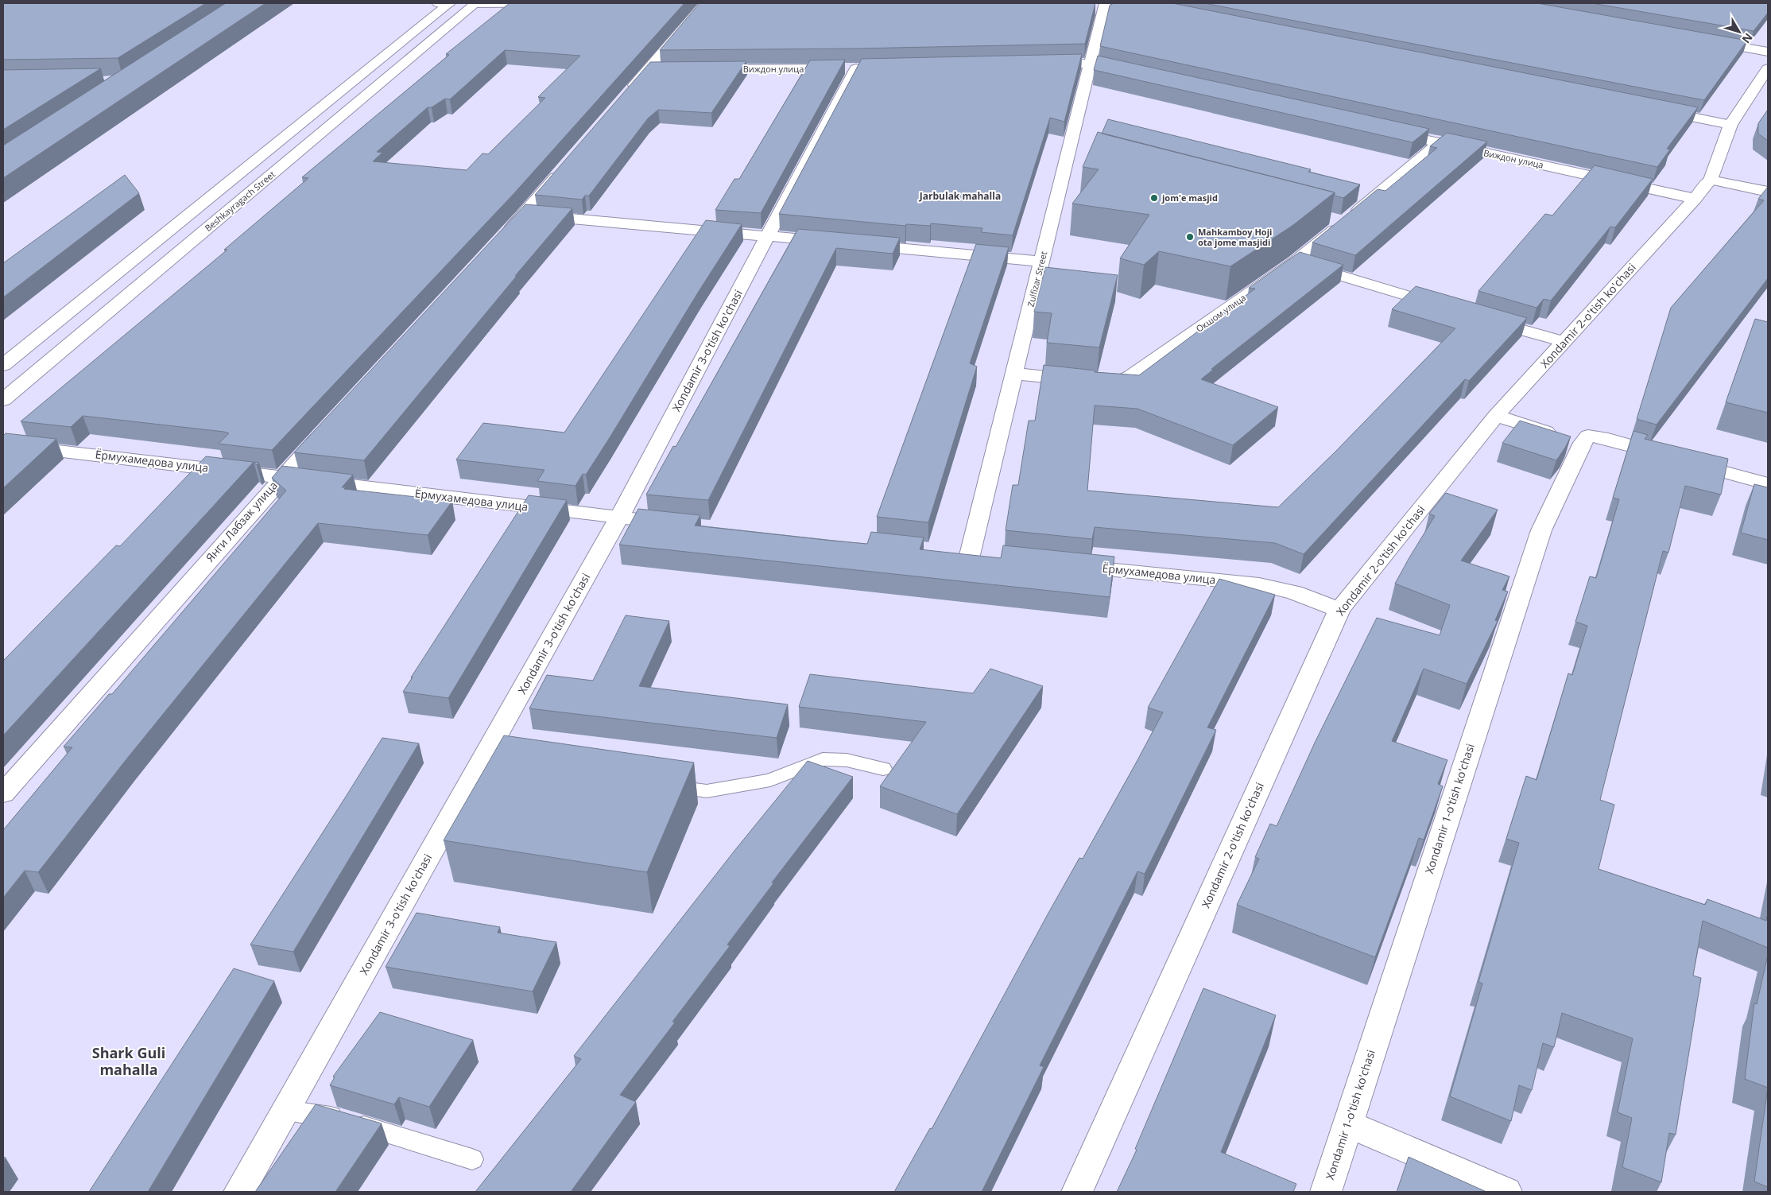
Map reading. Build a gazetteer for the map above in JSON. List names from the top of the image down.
{
  "streets": {
    "street": [
      "Виждон улица",
      "Beshkayragach Street",
      "Zulfizar Street",
      "Окшом улица",
      "Xondamir 2-o'tish ko'chasi",
      "Xondamir 3-o'tish ko'chasi",
      "Ёрмухамедова улица",
      "Янги Лабзак улица",
      "Xondamir 1-o'tish ko'chasi"
    ]
  },
  "crossings": [
    ["Виждон улица", "Окшом улица"],
    ["Виждон улица", "Xondamir 2-o'tish ko'chasi"],
    ["Виждон улица", "Xondamir 3-o'tish ko'chasi"],
    ["Zulfizar Street", "Окшом улица"],
    ["Xondamir 2-o'tish ko'chasi", "Ёрмухамедова улица"],
    ["Xondamir 3-o'tish ko'chasi", "Ёрмухамедова улица"],
    ["Ёрмухамедова улица", "Янги Лабзак улица"]
  ],
  "districts": ["Jarbulak mahalla", "Shark Guli mahalla"],
  "places": ["jom'e masjid", "Mahkamboy Hoji ota jome masjidi"],
  "north": "bottom right"
}
